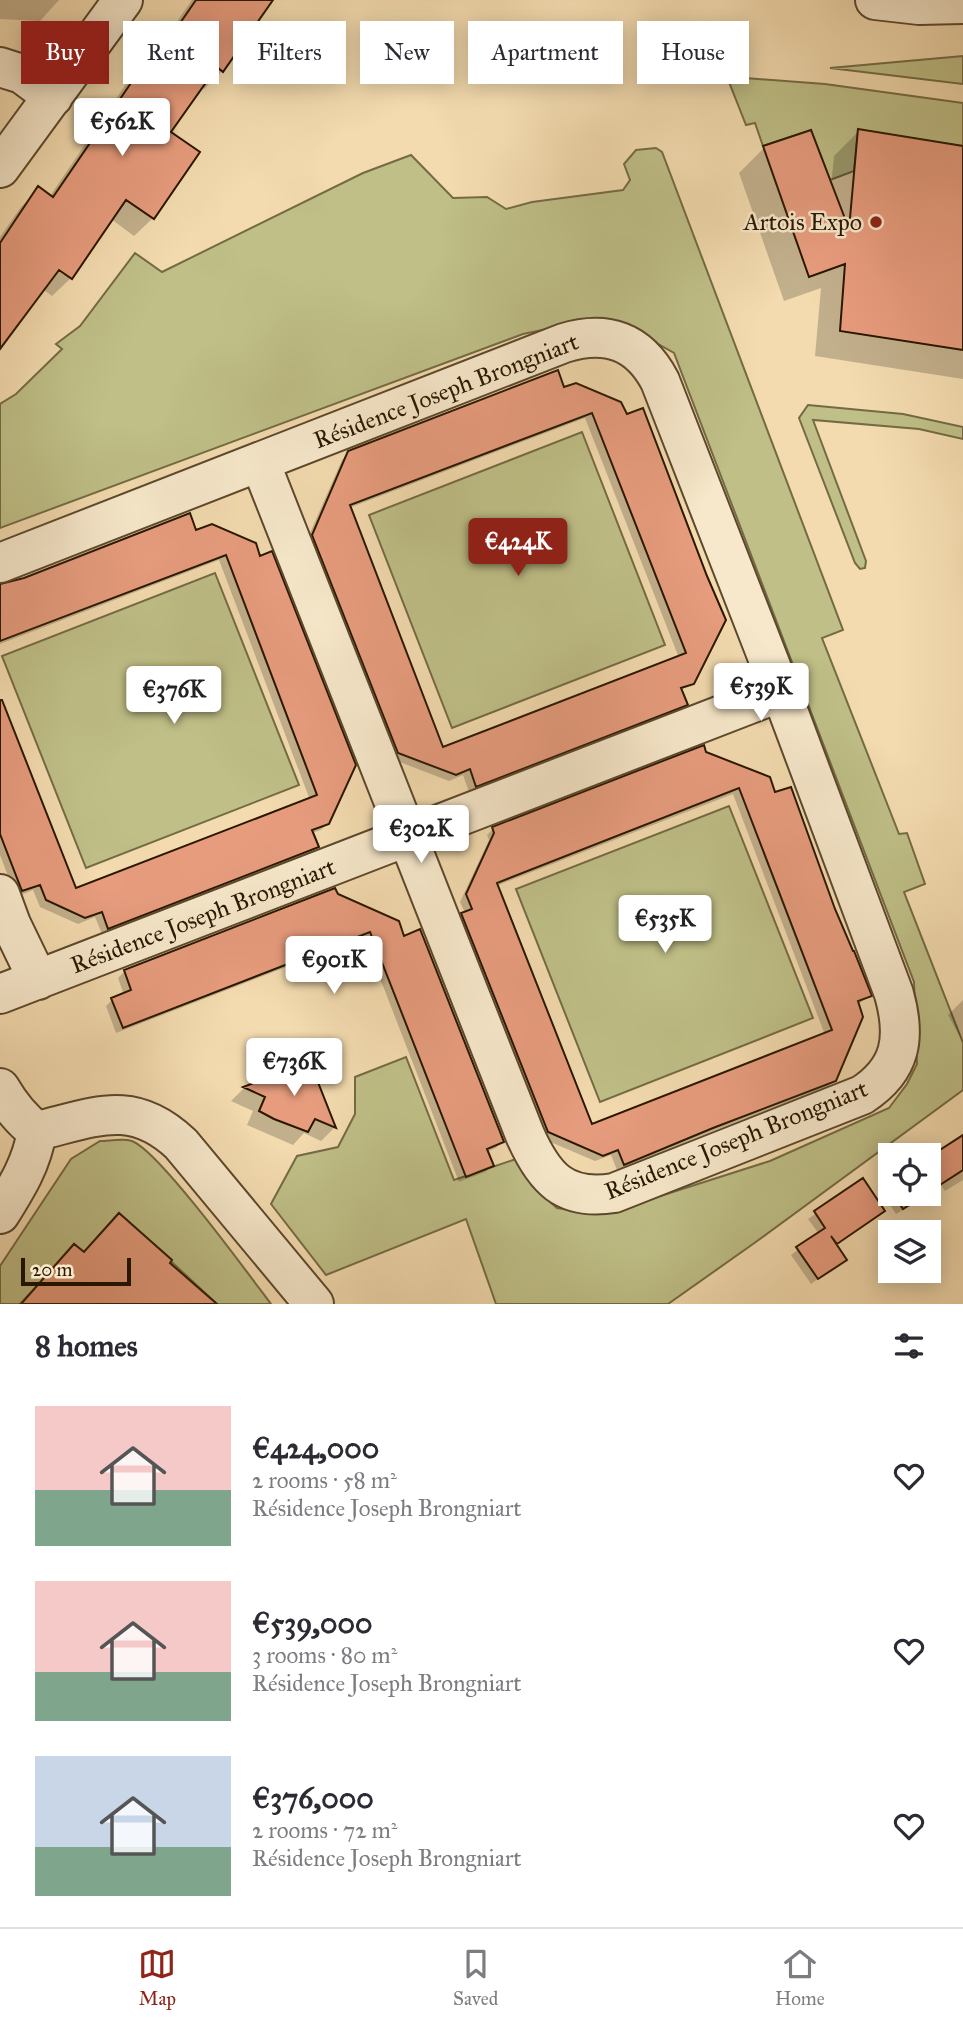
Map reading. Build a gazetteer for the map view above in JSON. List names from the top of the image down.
{
  "streets": {
    "street": ["Résidence Joseph Brongniart"]
  },
  "places": ["Artois Expo"],
  "scale_bar": "20 m",
  "page": {
    "chip": [
      "Buy",
      "Rent",
      "Filters",
      "New",
      "Apartment",
      "House"
    ],
    "price": [
      "€562K",
      "€424K",
      "€539K",
      "€376K",
      "€302K",
      "€535K",
      "€901K",
      "€736K"
    ],
    "scale": "20 m",
    "heading": "8 homes",
    "list": [
      {
        "name": "€424,000",
        "note": "2 rooms · 58 m² · Résidence Joseph Brongniart"
      },
      {
        "name": "€539,000",
        "note": "3 rooms · 80 m² · Résidence Joseph Brongniart"
      },
      {
        "name": "€376,000",
        "note": "2 rooms · 72 m² · Résidence Joseph Brongniart"
      }
    ],
    "tabs": ["Map", "Saved", "Home"]
  }
}
